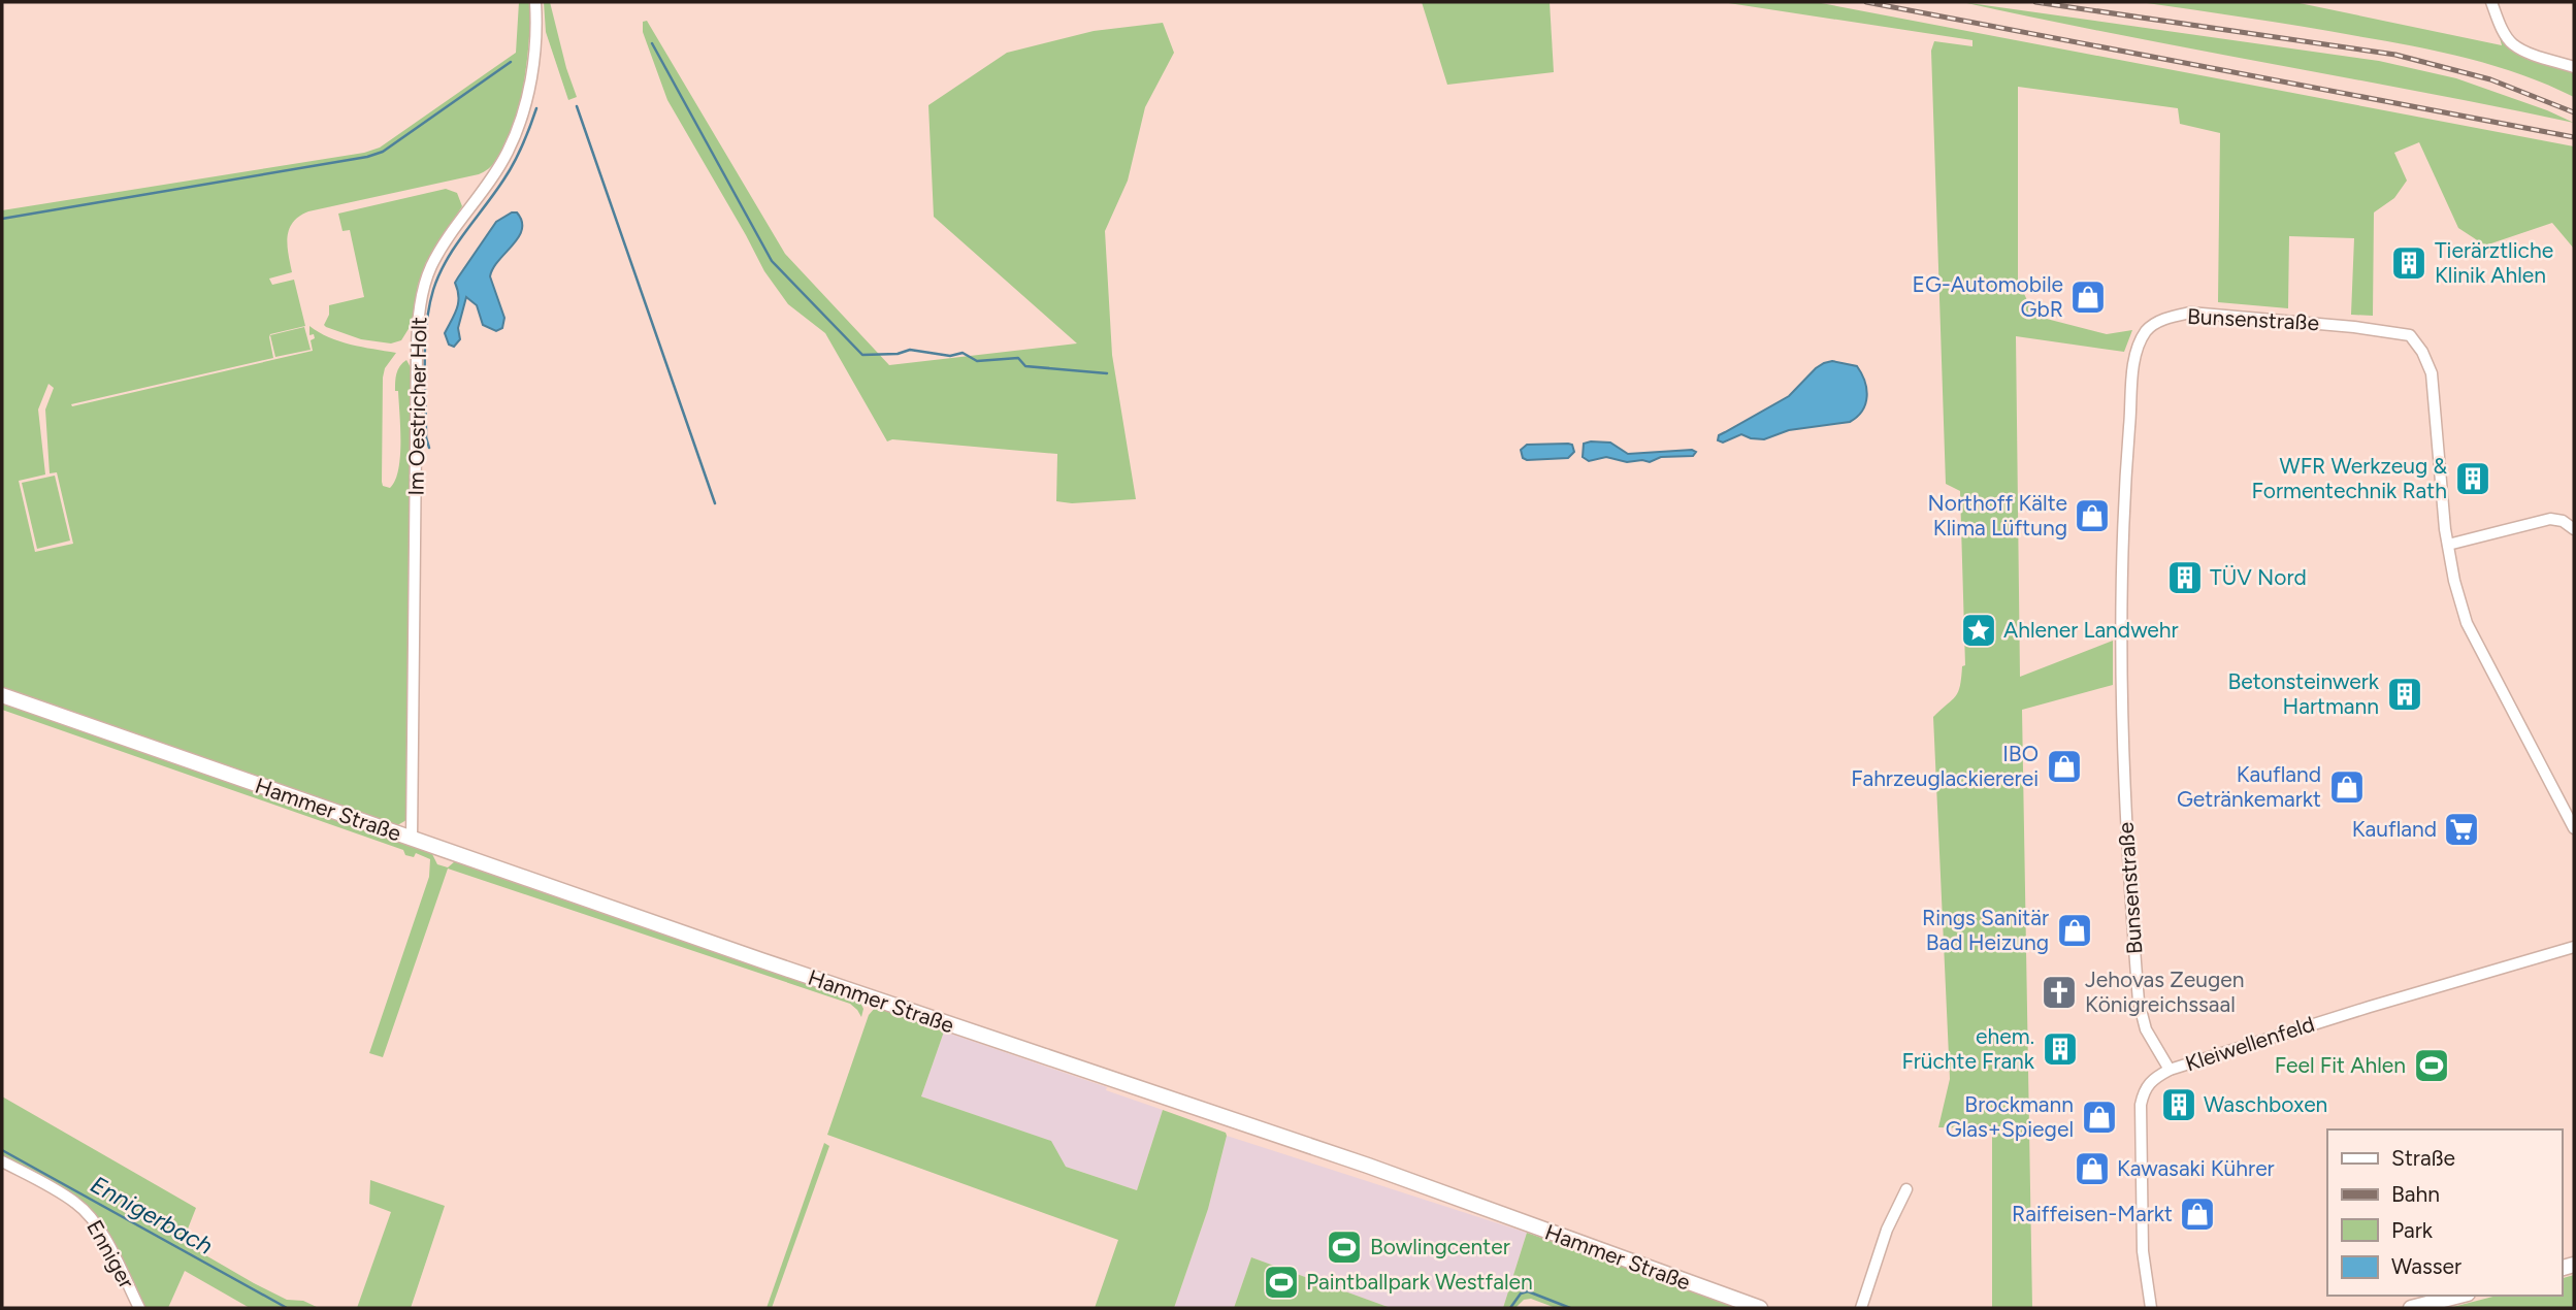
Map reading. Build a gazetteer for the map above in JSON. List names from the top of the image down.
{
  "streets": {
    "main road": ["Hammer Straße"],
    "street": [
      "Bunsenstraße",
      "Im Oestricher Holt",
      "Kleiwellenfeld",
      "Enniger"
    ]
  },
  "crossings": [
    ["Bunsenstraße", "Kleiwellenfeld"],
    ["Im Oestricher Holt", "Hammer Straße"]
  ],
  "water": ["Ennigerbach"],
  "places": {
    "building": [
      "Tierärztliche Klinik Ahlen",
      "WFR Werkzeug & Formentechnik Rath",
      "TÜV Nord",
      "Betonsteinwerk Hartmann",
      "ehem. Früchte Frank",
      "Waschboxen"
    ],
    "shop": [
      "EG-Automobile GbR",
      "Northoff Kälte Klima Lüftung",
      "IBO Fahrzeuglackiererei",
      "Kaufland Getränkemarkt",
      "Rings Sanitär Bad Heizung",
      "Brockmann Glas+Spiegel",
      "Kawasaki Kührer",
      "Raiffeisen-Markt"
    ],
    "place": ["Ahlener Landwehr"],
    "supermarket": ["Kaufland"],
    "church": ["Jehovas Zeugen Königreichssaal"],
    "sports": ["Feel Fit Ahlen", "Bowlingcenter", "Paintballpark Westfalen"]
  },
  "legend": [
    "Straße",
    "Bahn",
    "Park",
    "Wasser"
  ]
}
